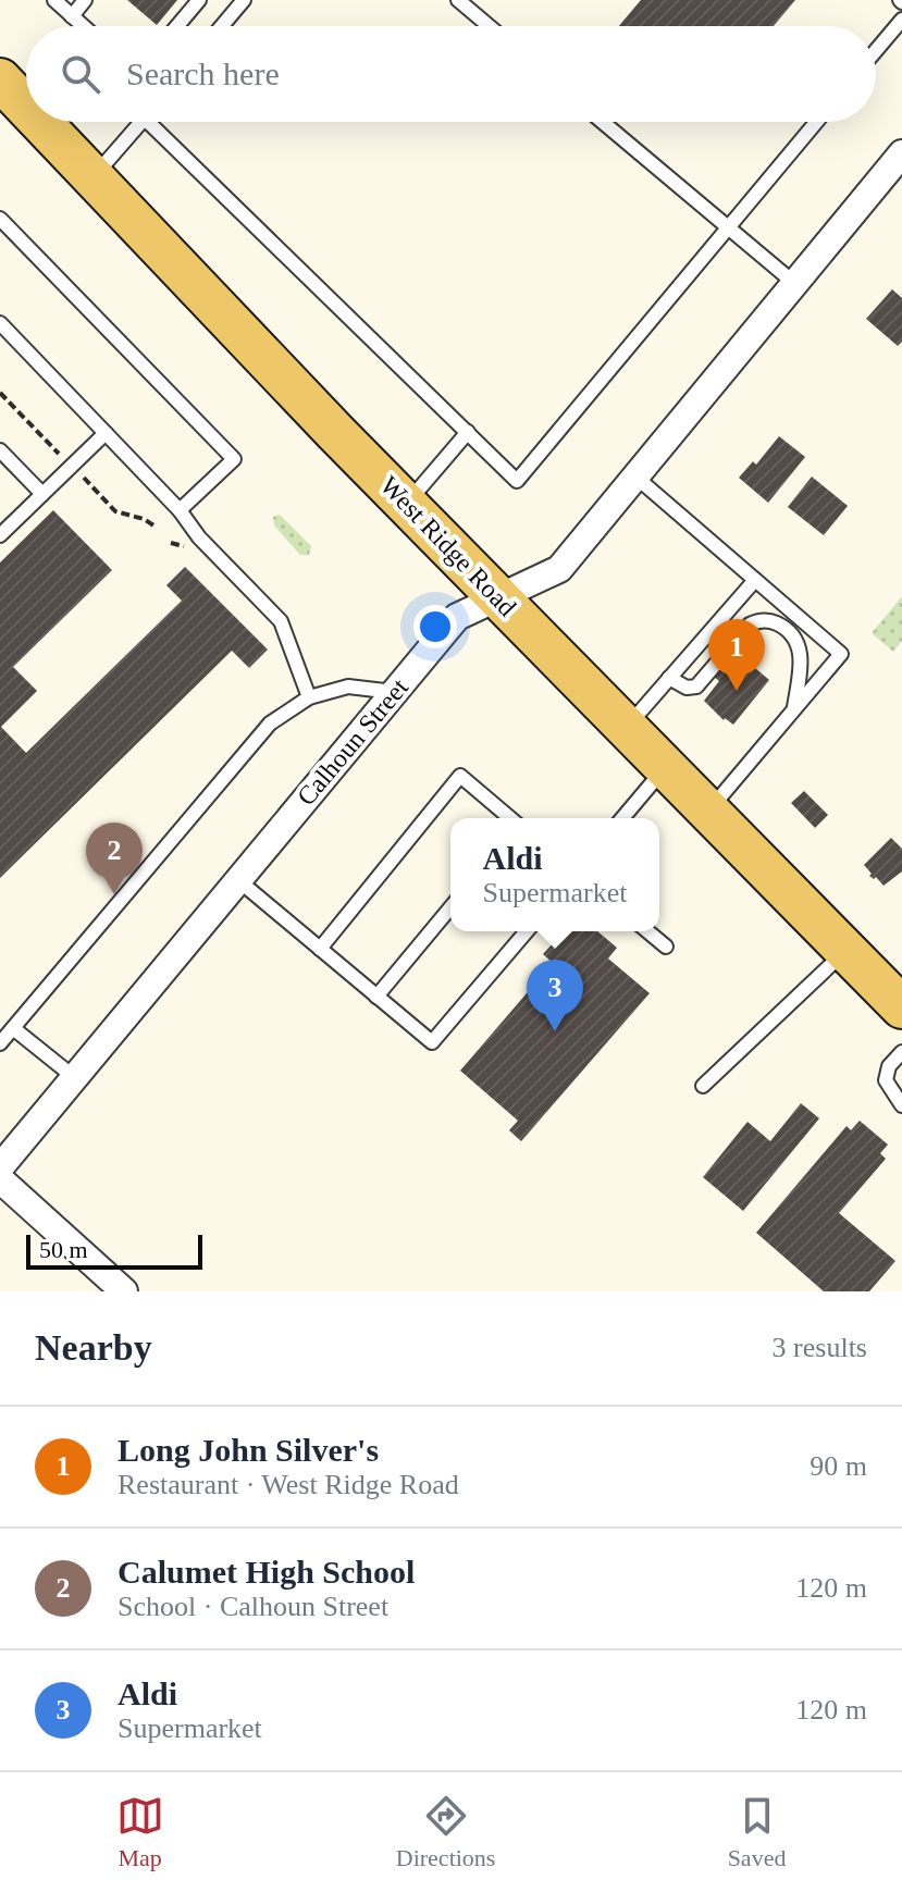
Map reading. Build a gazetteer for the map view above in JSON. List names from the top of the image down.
{
  "streets": {
    "main road": ["West Ridge Road"],
    "street": ["Calhoun Street"]
  },
  "crossings": [
    ["West Ridge Road", "Calhoun Street"]
  ],
  "scale_bar": "50 m",
  "page": {
    "search": "Search here",
    "pins": ["1", "2", "3"],
    "popup": ["Aldi", "Supermarket"],
    "scale": "50 m",
    "heading": ["Nearby", "3 results"],
    "list": [
      {
        "mark": "1",
        "name": "Long John Silver's",
        "note": "Restaurant · West Ridge Road",
        "value": "90 m"
      },
      {
        "mark": "2",
        "name": "Calumet High School",
        "note": "School · Calhoun Street",
        "value": "120 m"
      },
      {
        "mark": "3",
        "name": "Aldi",
        "note": "Supermarket",
        "value": "120 m"
      }
    ],
    "nav": ["Map", "Directions", "Saved"]
  }
}
